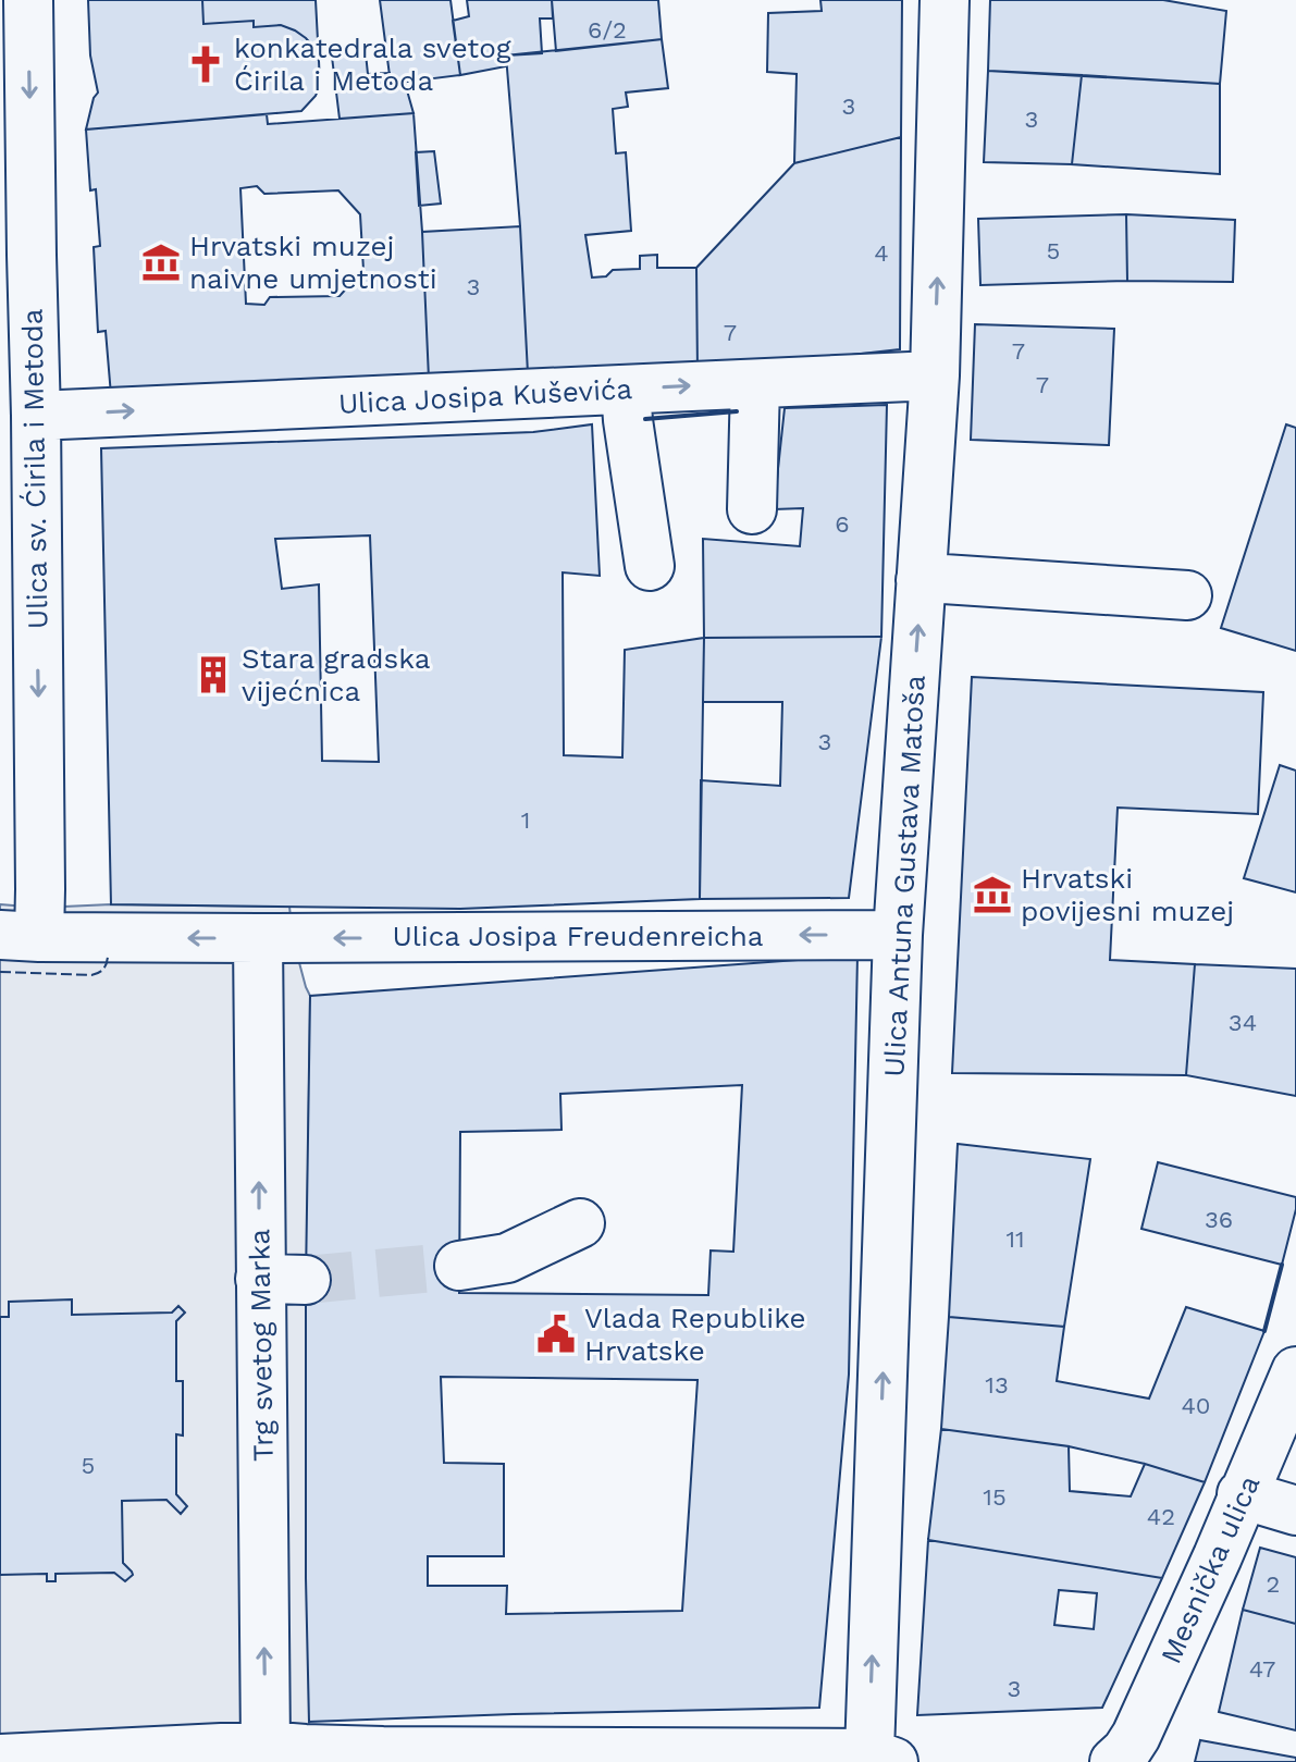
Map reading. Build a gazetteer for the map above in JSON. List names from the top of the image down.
{
  "streets": {
    "street": [
      "Ulica Josipa Kuševića",
      "Ulica sv. Ćirila i Metoda",
      "Ulica Antuna Gustava Matoša",
      "Ulica Josipa Freudenreicha",
      "Trg svetog Marka",
      "Mesnička ulica"
    ]
  },
  "crossings": [
    ["Ulica Josipa Kuševića", "Ulica sv. Ćirila i Metoda"],
    ["Ulica Josipa Kuševića", "Ulica Antuna Gustava Matoša"],
    ["Ulica Antuna Gustava Matoša", "Ulica Josipa Freudenreicha"],
    ["Ulica Josipa Freudenreicha", "Trg svetog Marka"]
  ],
  "one_way": [
    "Ulica Josipa Kuševića",
    "Ulica sv. Ćirila i Metoda",
    "Ulica Antuna Gustava Matoša",
    "Ulica Josipa Freudenreicha",
    "Trg svetog Marka"
  ],
  "places": {
    "church": ["konkatedrala svetog Ćirila i Metoda"],
    "museum": ["Hrvatski muzej naivne umjetnosti", "Hrvatski povijesni muzej"],
    "building": ["Stara gradska vijećnica"],
    "public building": ["Vlada Republike Hrvatske"]
  },
  "house_numbers": [
    "6/2",
    "3",
    "3",
    "5",
    "4",
    "3",
    "7",
    "7",
    "7",
    "6",
    "3",
    "1",
    "34",
    "36",
    "11",
    "13",
    "40",
    "5",
    "15",
    "42",
    "2",
    "47",
    "3"
  ]
}
